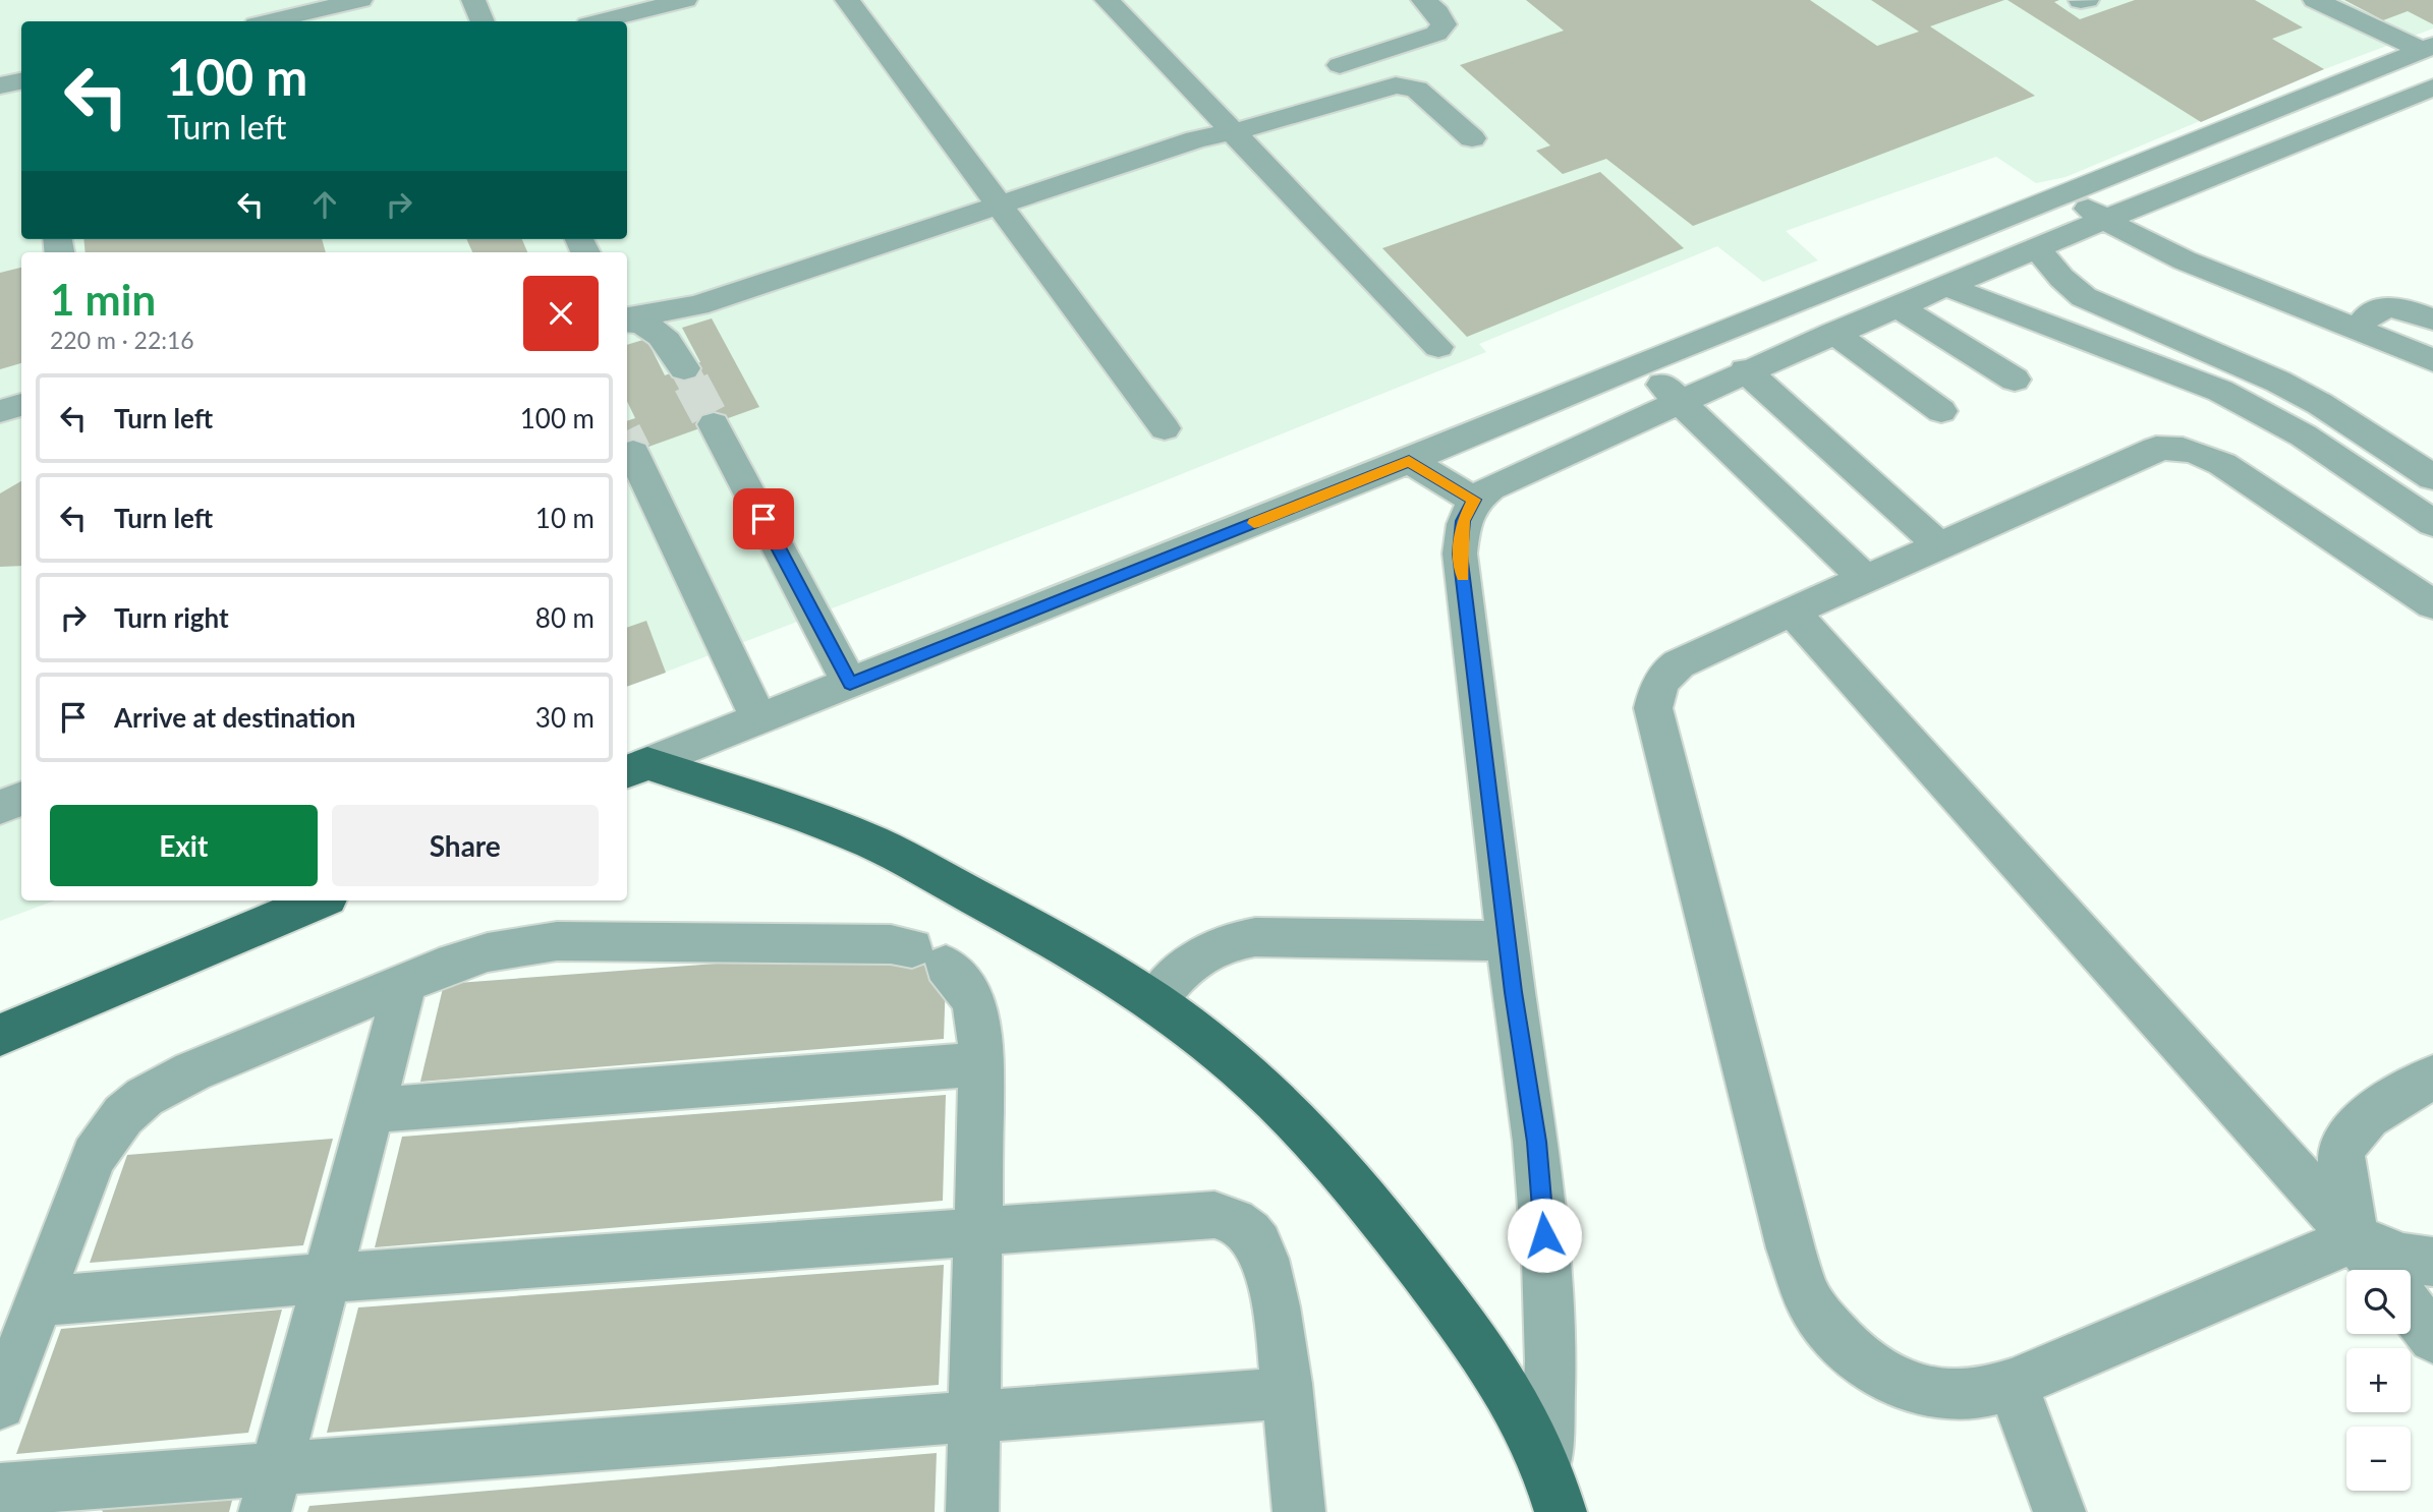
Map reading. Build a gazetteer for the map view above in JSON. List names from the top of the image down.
{
  "page": {
    "turn": ["100 m", "Turn left"],
    "heading": ["1 min", "220 m · 22:16"],
    "list": [
      {
        "name": "Turn left",
        "value": "100 m"
      },
      {
        "name": "Turn left",
        "value": "10 m"
      },
      {
        "name": "Turn right",
        "value": "80 m"
      },
      {
        "name": "Arrive at destination",
        "value": "30 m"
      }
    ],
    "buttons": ["Exit", "Share"],
    "map_buttons": ["+", "−"]
  }
}
